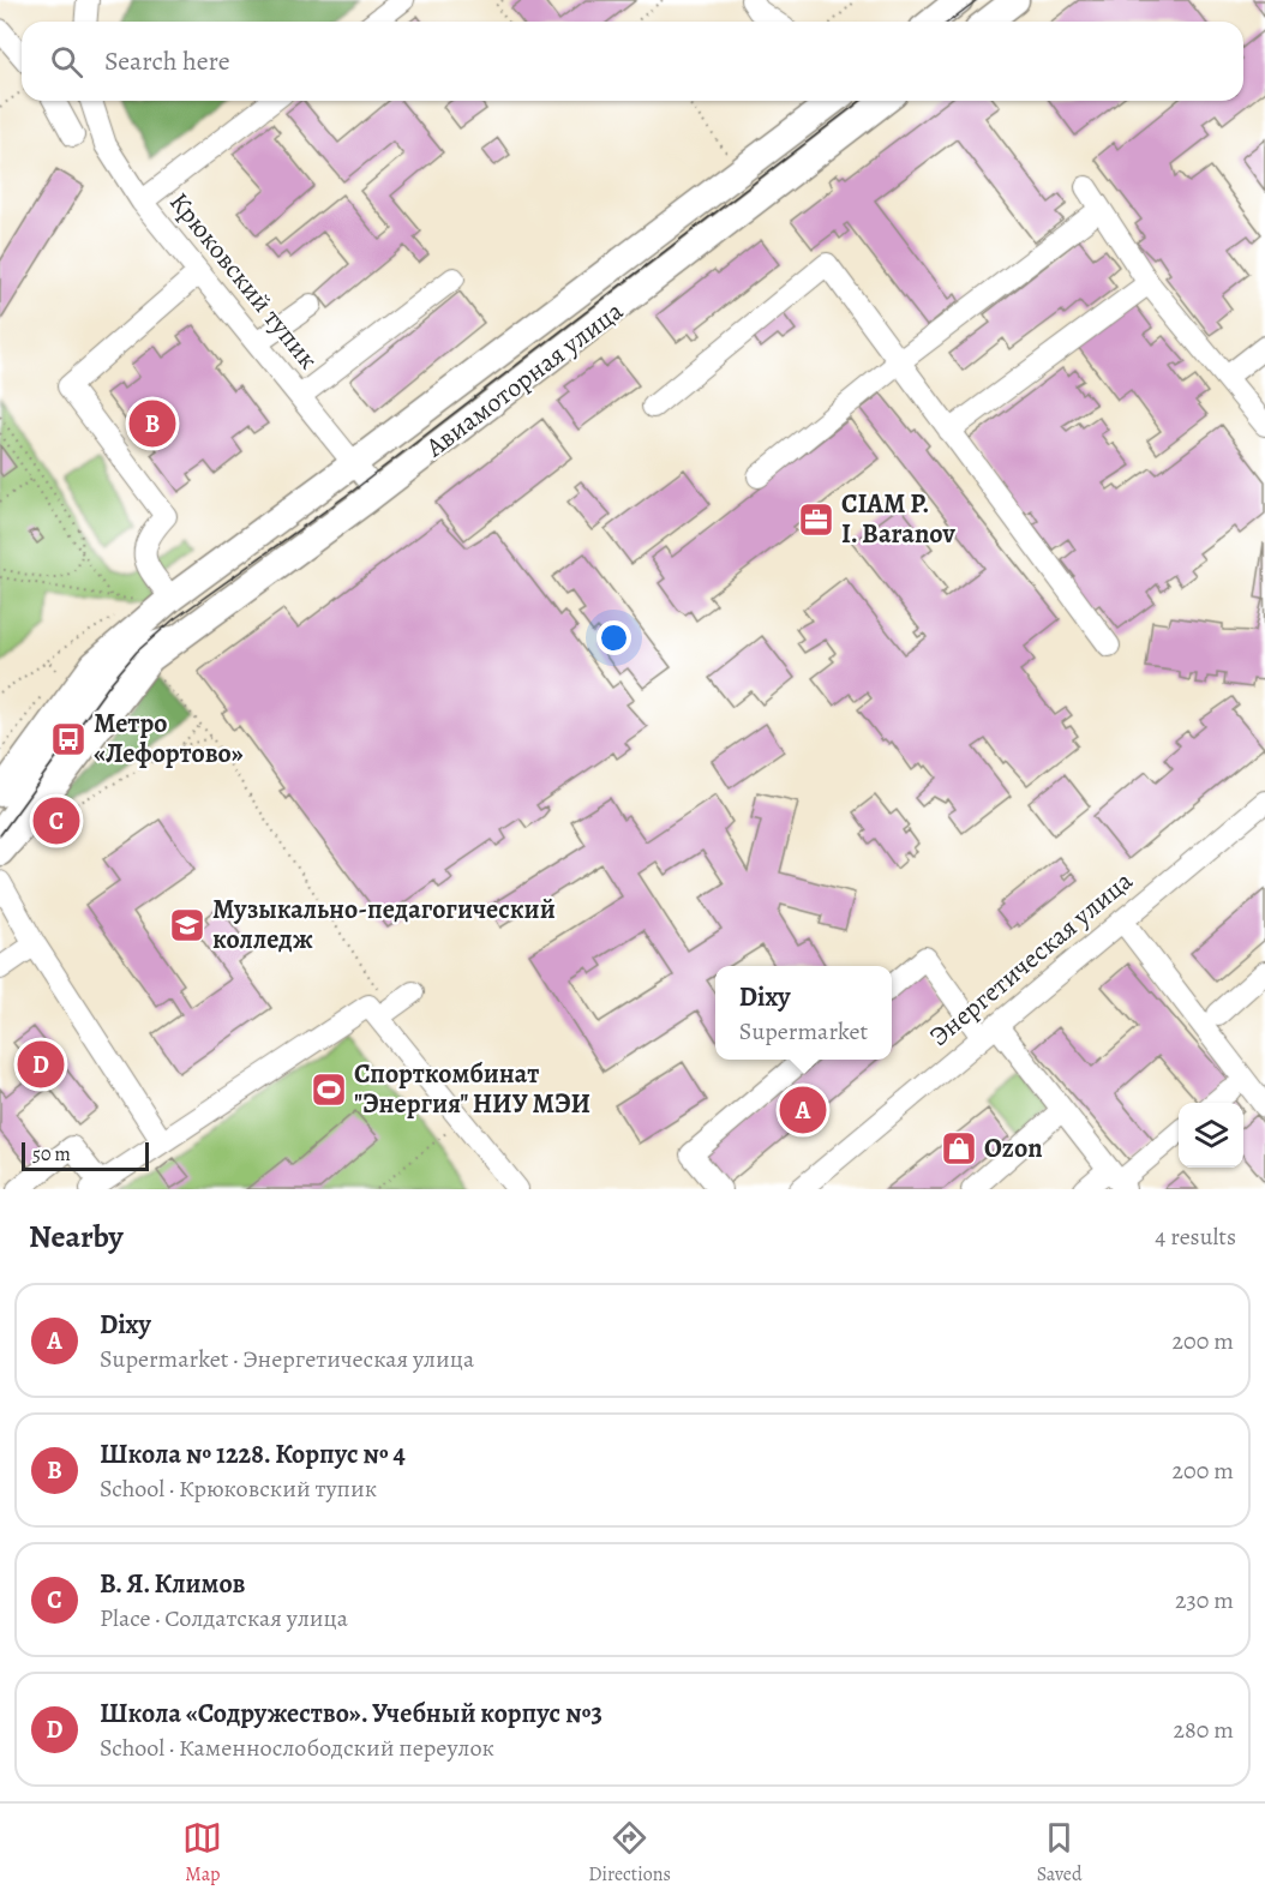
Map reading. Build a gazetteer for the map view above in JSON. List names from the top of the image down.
{
  "streets": {
    "main road": ["Авиамоторная улица"],
    "street": ["Крюковский тупик", "Энергетическая улица"]
  },
  "crossings": [
    ["Крюковский тупик", "Авиамоторная улица"]
  ],
  "places": {
    "office": ["CIAM P. I. Baranov"],
    "bus stop": ["Метро «Лефортово»"],
    "school or university": ["Музыкально-педагогический колледж"],
    "sports": ["Спорткомбинат \"Энергия\" НИУ МЭИ"],
    "shop": ["Ozon"]
  },
  "scale_bar": "50 m",
  "page": {
    "search": "Search here",
    "pins": [
      "B",
      "C",
      "D",
      "A"
    ],
    "popup": ["Dixy", "Supermarket"],
    "scale": "50 m",
    "heading": ["Nearby", "4 results"],
    "list": [
      {
        "mark": "A",
        "name": "Dixy",
        "note": "Supermarket · Энергетическая улица",
        "value": "200 m"
      },
      {
        "mark": "B",
        "name": "Школа № 1228. Корпус № 4",
        "note": "School · Крюковский тупик",
        "value": "200 m"
      },
      {
        "mark": "C",
        "name": "В. Я. Климов",
        "note": "Place · Солдатская улица",
        "value": "230 m"
      },
      {
        "mark": "D",
        "name": "Школа «Содружество». Учебный корпус №3",
        "note": "School · Каменнослободский переулок",
        "value": "280 m"
      }
    ],
    "nav": ["Map", "Directions", "Saved"]
  }
}
